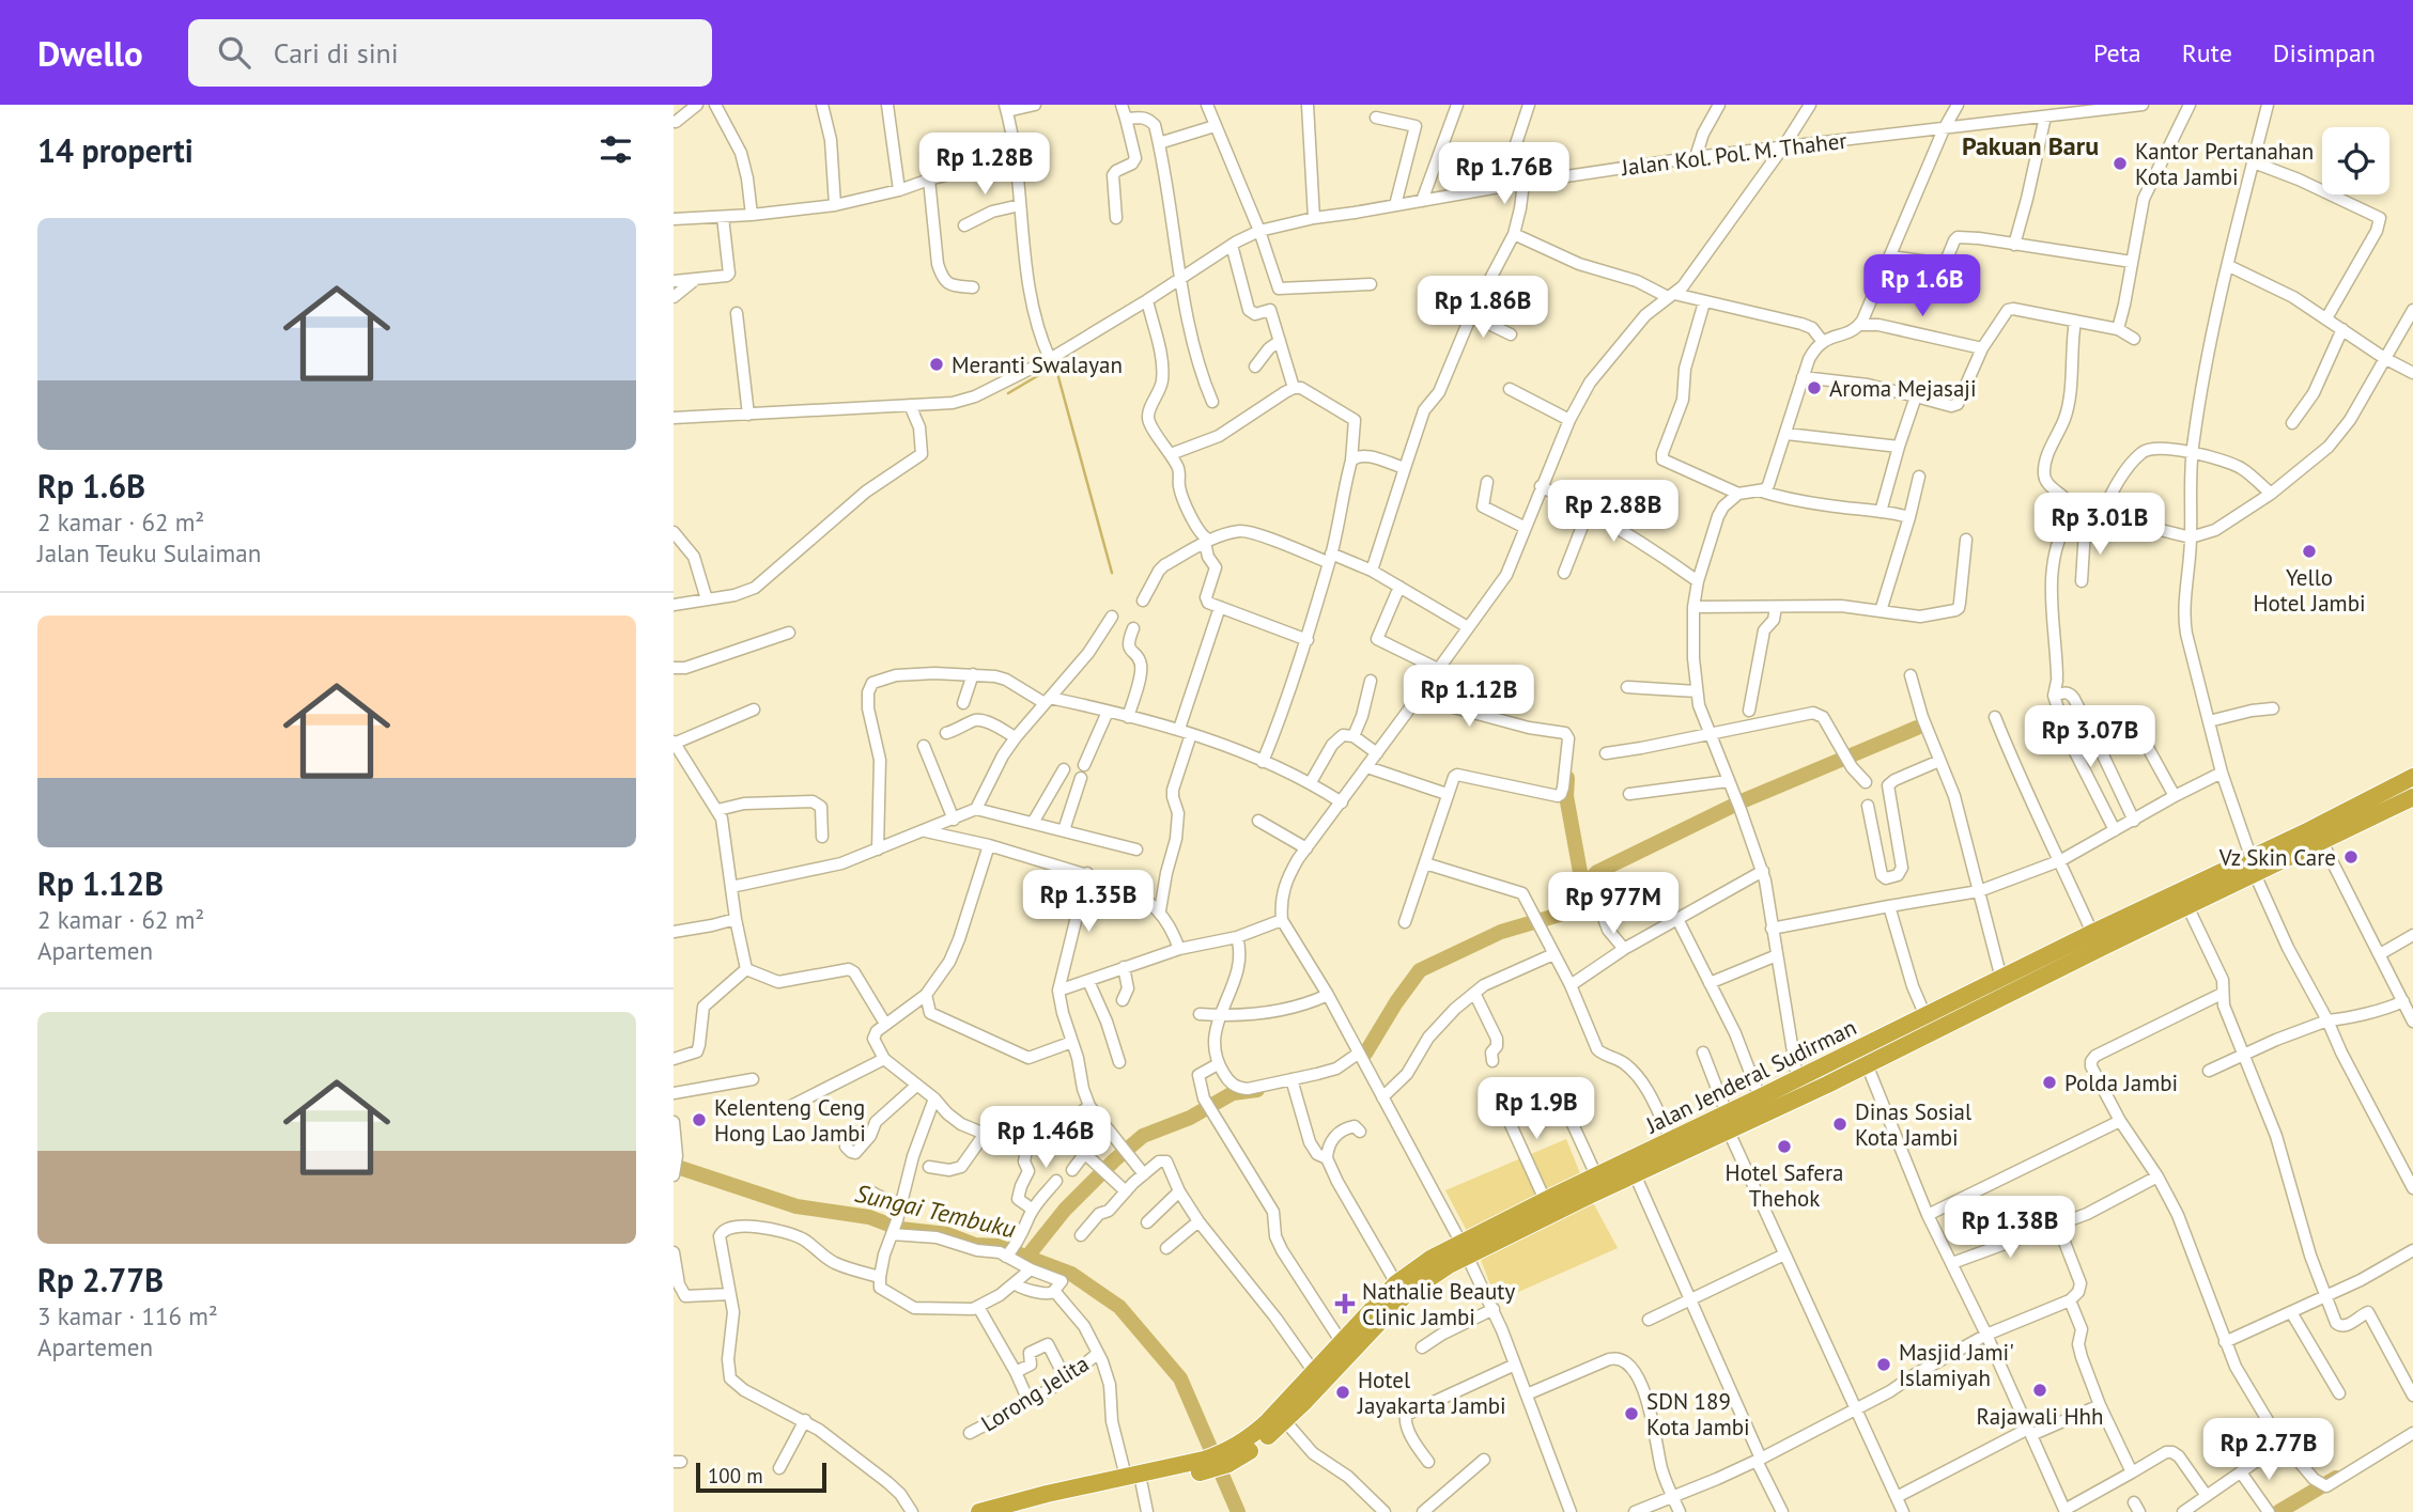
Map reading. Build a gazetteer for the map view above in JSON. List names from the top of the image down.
{
  "streets": {
    "highway": ["Jalan Jenderal Sudirman"],
    "street": ["Jalan Kol. Pol. M. Thaher", "Lorong Jelita"]
  },
  "crossings": [
    ["Jalan Jenderal Sudirman", "Lorong Jelita"]
  ],
  "districts": ["Pakuan Baru"],
  "water": ["Sungai Tembuku"],
  "places": {
    "other": [
      "Kantor Pertanahan Kota Jambi",
      "Meranti Swalayan",
      "Aroma Mejasaji",
      "Yello Hotel Jambi",
      "Vz Skin Care",
      "Polda Jambi",
      "Kelenteng Ceng Hong Lao Jambi",
      "Dinas Sosial Kota Jambi",
      "Hotel Safera Thehok",
      "Masjid Jami' Islamiyah",
      "Rajawali Hhh",
      "Hotel Jayakarta Jambi",
      "SDN 189 Kota Jambi"
    ],
    "health": ["Nathalie Beauty Clinic Jambi"]
  },
  "scale_bar": "100 m",
  "page": {
    "header": "Dwello",
    "search": "Cari di sini",
    "nav": ["Peta", "Rute", "Disimpan"],
    "heading": "14 properti",
    "price": [
      "Rp 1.28B",
      "Rp 1.76B",
      "Rp 1.6B",
      "Rp 1.86B",
      "Rp 2.88B",
      "Rp 3.01B",
      "Rp 1.12B",
      "Rp 3.07B",
      "Rp 1.35B",
      "Rp 977M",
      "Rp 1.9B",
      "Rp 1.46B",
      "Rp 1.38B",
      "Rp 2.77B"
    ],
    "list": [
      {
        "name": "Rp 1.6B",
        "note": "2 kamar · 62 m² · Jalan Teuku Sulaiman"
      },
      {
        "name": "Rp 1.12B",
        "note": "2 kamar · 62 m² · Apartemen"
      },
      {
        "name": "Rp 2.77B",
        "note": "3 kamar · 116 m² · Apartemen"
      }
    ],
    "scale": "100 m"
  }
}
